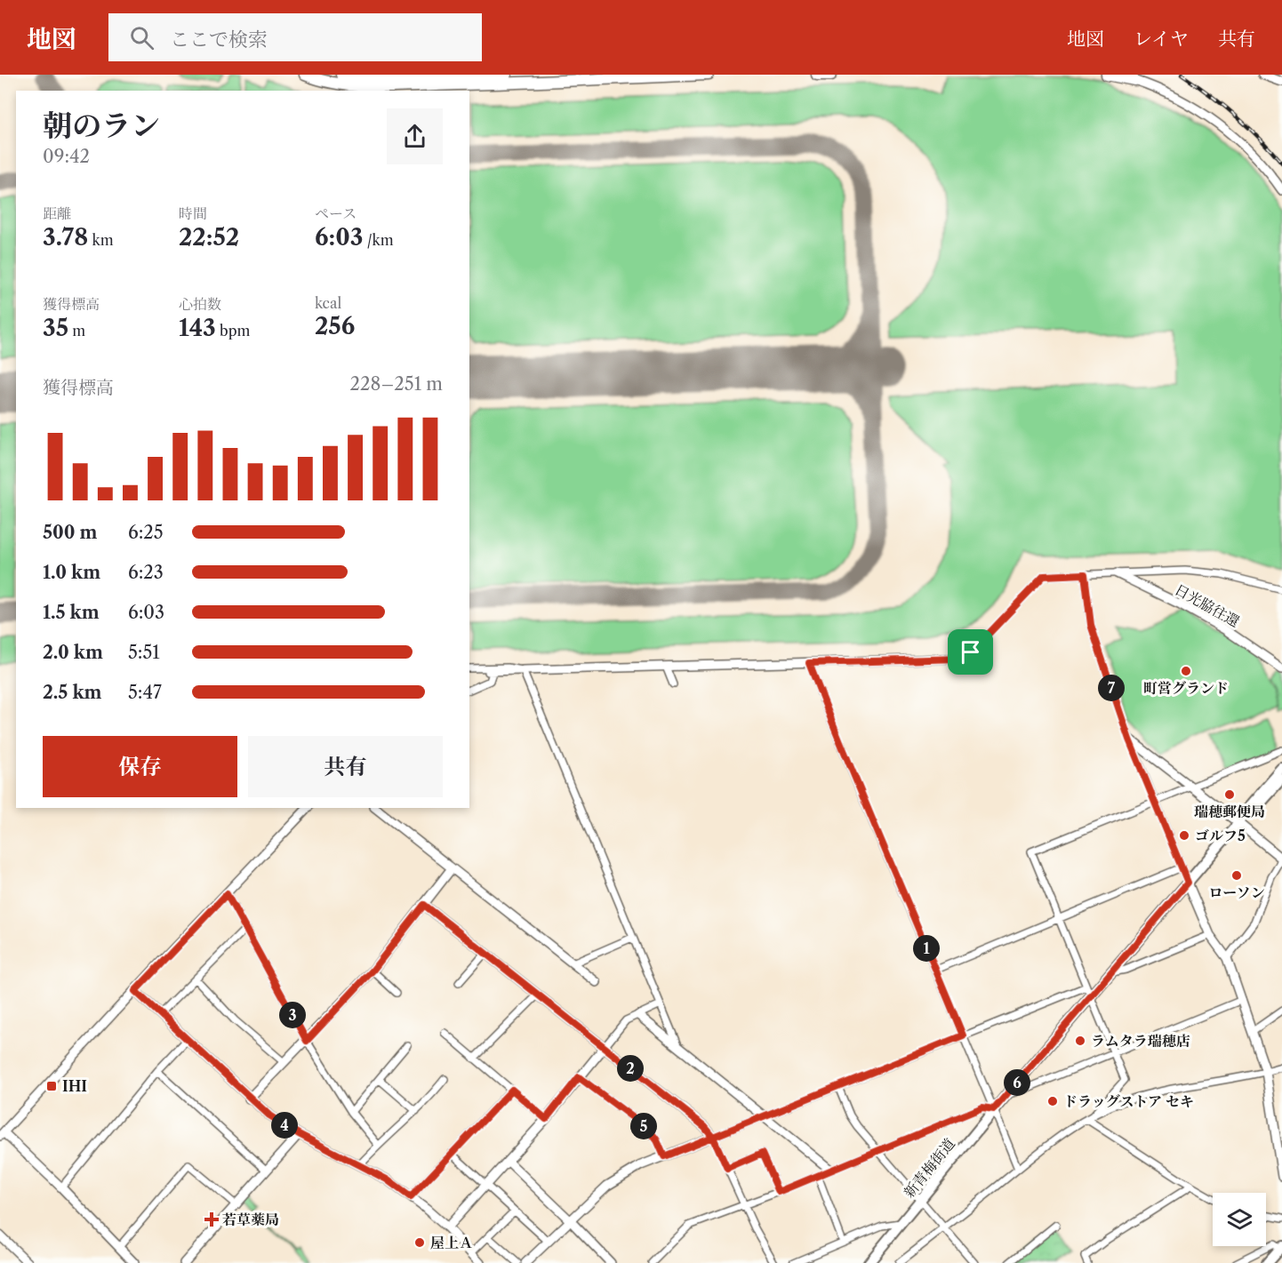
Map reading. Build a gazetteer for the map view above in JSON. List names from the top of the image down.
{
  "streets": {
    "main road": ["新青梅街道"],
    "street": ["日光脇往還"]
  },
  "places": {
    "other": [
      "町営グランド",
      "瑞穂郵便局",
      "ゴルフ5",
      "ローソン",
      "ラムタラ瑞穂店",
      "ドラッグストア セキ",
      "屋上Ａ"
    ],
    "transit": ["IHI"],
    "health": ["若草薬局"]
  },
  "page": {
    "header": "地図",
    "search": "ここで検索",
    "nav": ["地図", "レイヤ", "共有"],
    "heading": ["朝のラン", "09:42"],
    "stats": [
      ["距離", "3.78 km"],
      ["時間", "22:52"],
      ["ペース", "6:03 /km"],
      ["獲得標高", "35 m"],
      ["心拍数", "143 bpm"],
      ["kcal", "256"]
    ],
    "chart": ["獲得標高", "228–251 m"],
    "list": [
      {
        "name": "500 m",
        "note": "6:25"
      },
      {
        "name": "1.0 km",
        "note": "6:23"
      },
      {
        "name": "1.5 km",
        "note": "6:03"
      },
      {
        "name": "2.0 km",
        "note": "5:51"
      },
      {
        "name": "2.5 km",
        "note": "5:47"
      }
    ],
    "pins": [
      "7",
      "1",
      "3",
      "2",
      "6",
      "4",
      "5"
    ],
    "buttons": ["保存", "共有"]
  }
}
